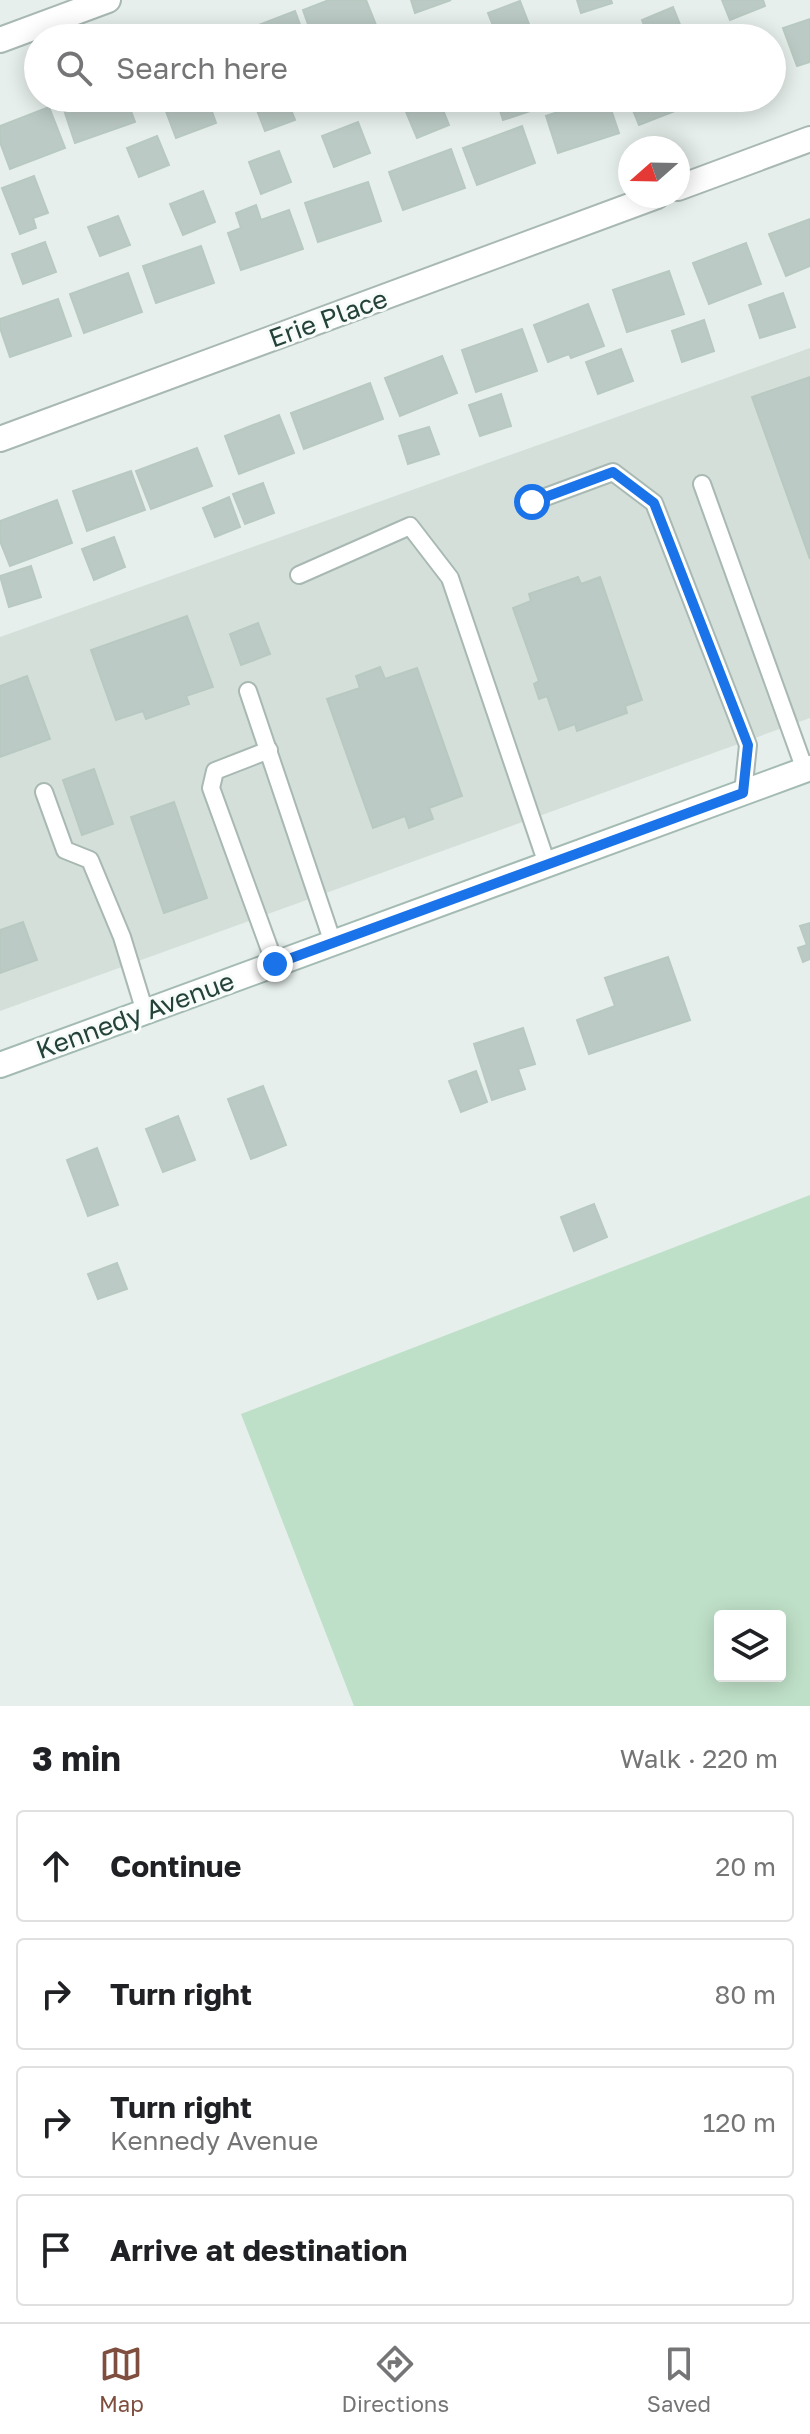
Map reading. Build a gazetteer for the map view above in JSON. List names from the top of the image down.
{
  "streets": {
    "street": ["Erie Place", "Kennedy Avenue"]
  },
  "north": "left",
  "page": {
    "search": "Search here",
    "heading": ["3 min", "Walk · 220 m"],
    "list": [
      ["Continue", "20 m"],
      ["Turn right", "80 m"],
      ["Turn right", "Kennedy Avenue", "120 m"],
      "Arrive at destination"
    ],
    "nav": ["Map", "Directions", "Saved"]
  }
}
